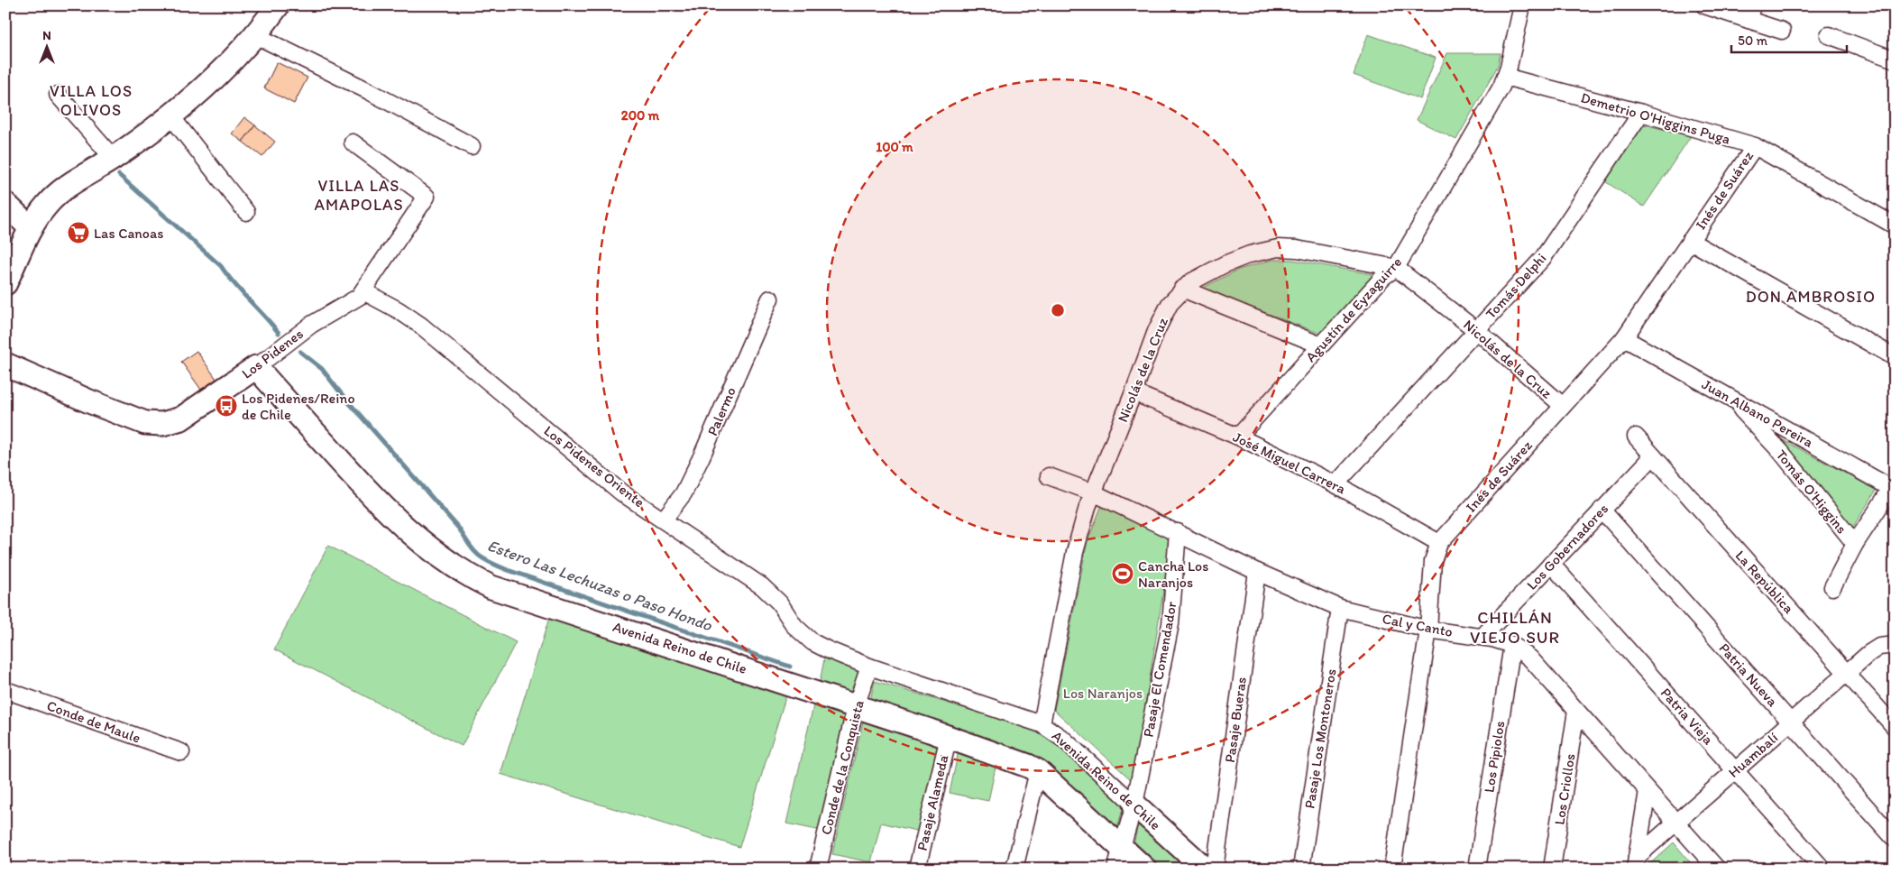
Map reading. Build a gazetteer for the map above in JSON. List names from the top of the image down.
{
  "streets": {
    "street": [
      "Demetrio O'Higgins Puga",
      "Inés de Suárez",
      "Tomás Delphi",
      "Agustín de Eyzaguirre",
      "Los Pidenes",
      "Nicolás de la Cruz",
      "Palermo",
      "Juan Albano Pereira",
      "José Miguel Carrera",
      "Los Pidenes Oriente",
      "Tomás O'Higgins",
      "Los Gobernadores",
      "La República",
      "Cal y Canto",
      "Avenida Reino de Chile",
      "Pasaje El Comendador",
      "Patria Nueva",
      "Patria Vieja",
      "Pasaje Bueras",
      "Conde de Maule",
      "Pasaje Los Montoneros",
      "Huambalí",
      "Los Pipiolos",
      "Conde de la Conquista",
      "Los Criollos",
      "Pasaje Alameda"
    ]
  },
  "crossings": [
    ["Demetrio O'Higgins Puga", "Inés de Suárez"],
    ["Demetrio O'Higgins Puga", "Tomás Delphi"],
    ["Demetrio O'Higgins Puga", "Agustín de Eyzaguirre"],
    ["Inés de Suárez", "Nicolás de la Cruz"],
    ["Inés de Suárez", "Juan Albano Pereira"],
    ["Inés de Suárez", "José Miguel Carrera"],
    ["Inés de Suárez", "Cal y Canto"],
    ["Tomás Delphi", "Nicolás de la Cruz"],
    ["Tomás Delphi", "José Miguel Carrera"],
    ["Agustín de Eyzaguirre", "Nicolás de la Cruz"],
    ["Agustín de Eyzaguirre", "José Miguel Carrera"],
    ["Los Pidenes", "Los Pidenes Oriente"],
    ["Los Pidenes", "Avenida Reino de Chile"],
    ["Nicolás de la Cruz", "José Miguel Carrera"],
    ["Nicolás de la Cruz", "Cal y Canto"],
    ["Nicolás de la Cruz", "Avenida Reino de Chile"],
    ["Palermo", "Los Pidenes Oriente"],
    ["Juan Albano Pereira", "Tomás O'Higgins"],
    ["Los Pidenes Oriente", "Avenida Reino de Chile"],
    ["Los Pidenes Oriente", "Conde de la Conquista"],
    ["Los Gobernadores", "La República"],
    ["Los Gobernadores", "Cal y Canto"],
    ["Los Gobernadores", "Patria Nueva"],
    ["Los Gobernadores", "Patria Vieja"],
    ["La República", "Huambalí"],
    ["Cal y Canto", "Pasaje El Comendador"],
    ["Cal y Canto", "Pasaje Bueras"],
    ["Cal y Canto", "Pasaje Los Montoneros"],
    ["Cal y Canto", "Huambalí"],
    ["Cal y Canto", "Los Pipiolos"],
    ["Cal y Canto", "Los Criollos"],
    ["Avenida Reino de Chile", "Pasaje El Comendador"],
    ["Avenida Reino de Chile", "Conde de la Conquista"],
    ["Avenida Reino de Chile", "Pasaje Alameda"],
    ["Patria Nueva", "Huambalí"],
    ["Patria Vieja", "Huambalí"]
  ],
  "districts": [
    "VILLA LOS OLIVOS",
    "VILLA LAS AMAPOLAS",
    "DON AMBROSIO",
    "CHILLÁN VIEJO SUR"
  ],
  "water": ["Estero Las Lechuzas o Paso Hondo"],
  "parks": ["Los Naranjos"],
  "places": {
    "supermarket": ["Las Canoas"],
    "bus stop": ["Los Pidenes/Reino de Chile"],
    "sports": ["Cancha Los Naranjos"]
  },
  "scale_bar": "50 m",
  "north": "top",
  "rings": ["200 m", "100 m"]
}
